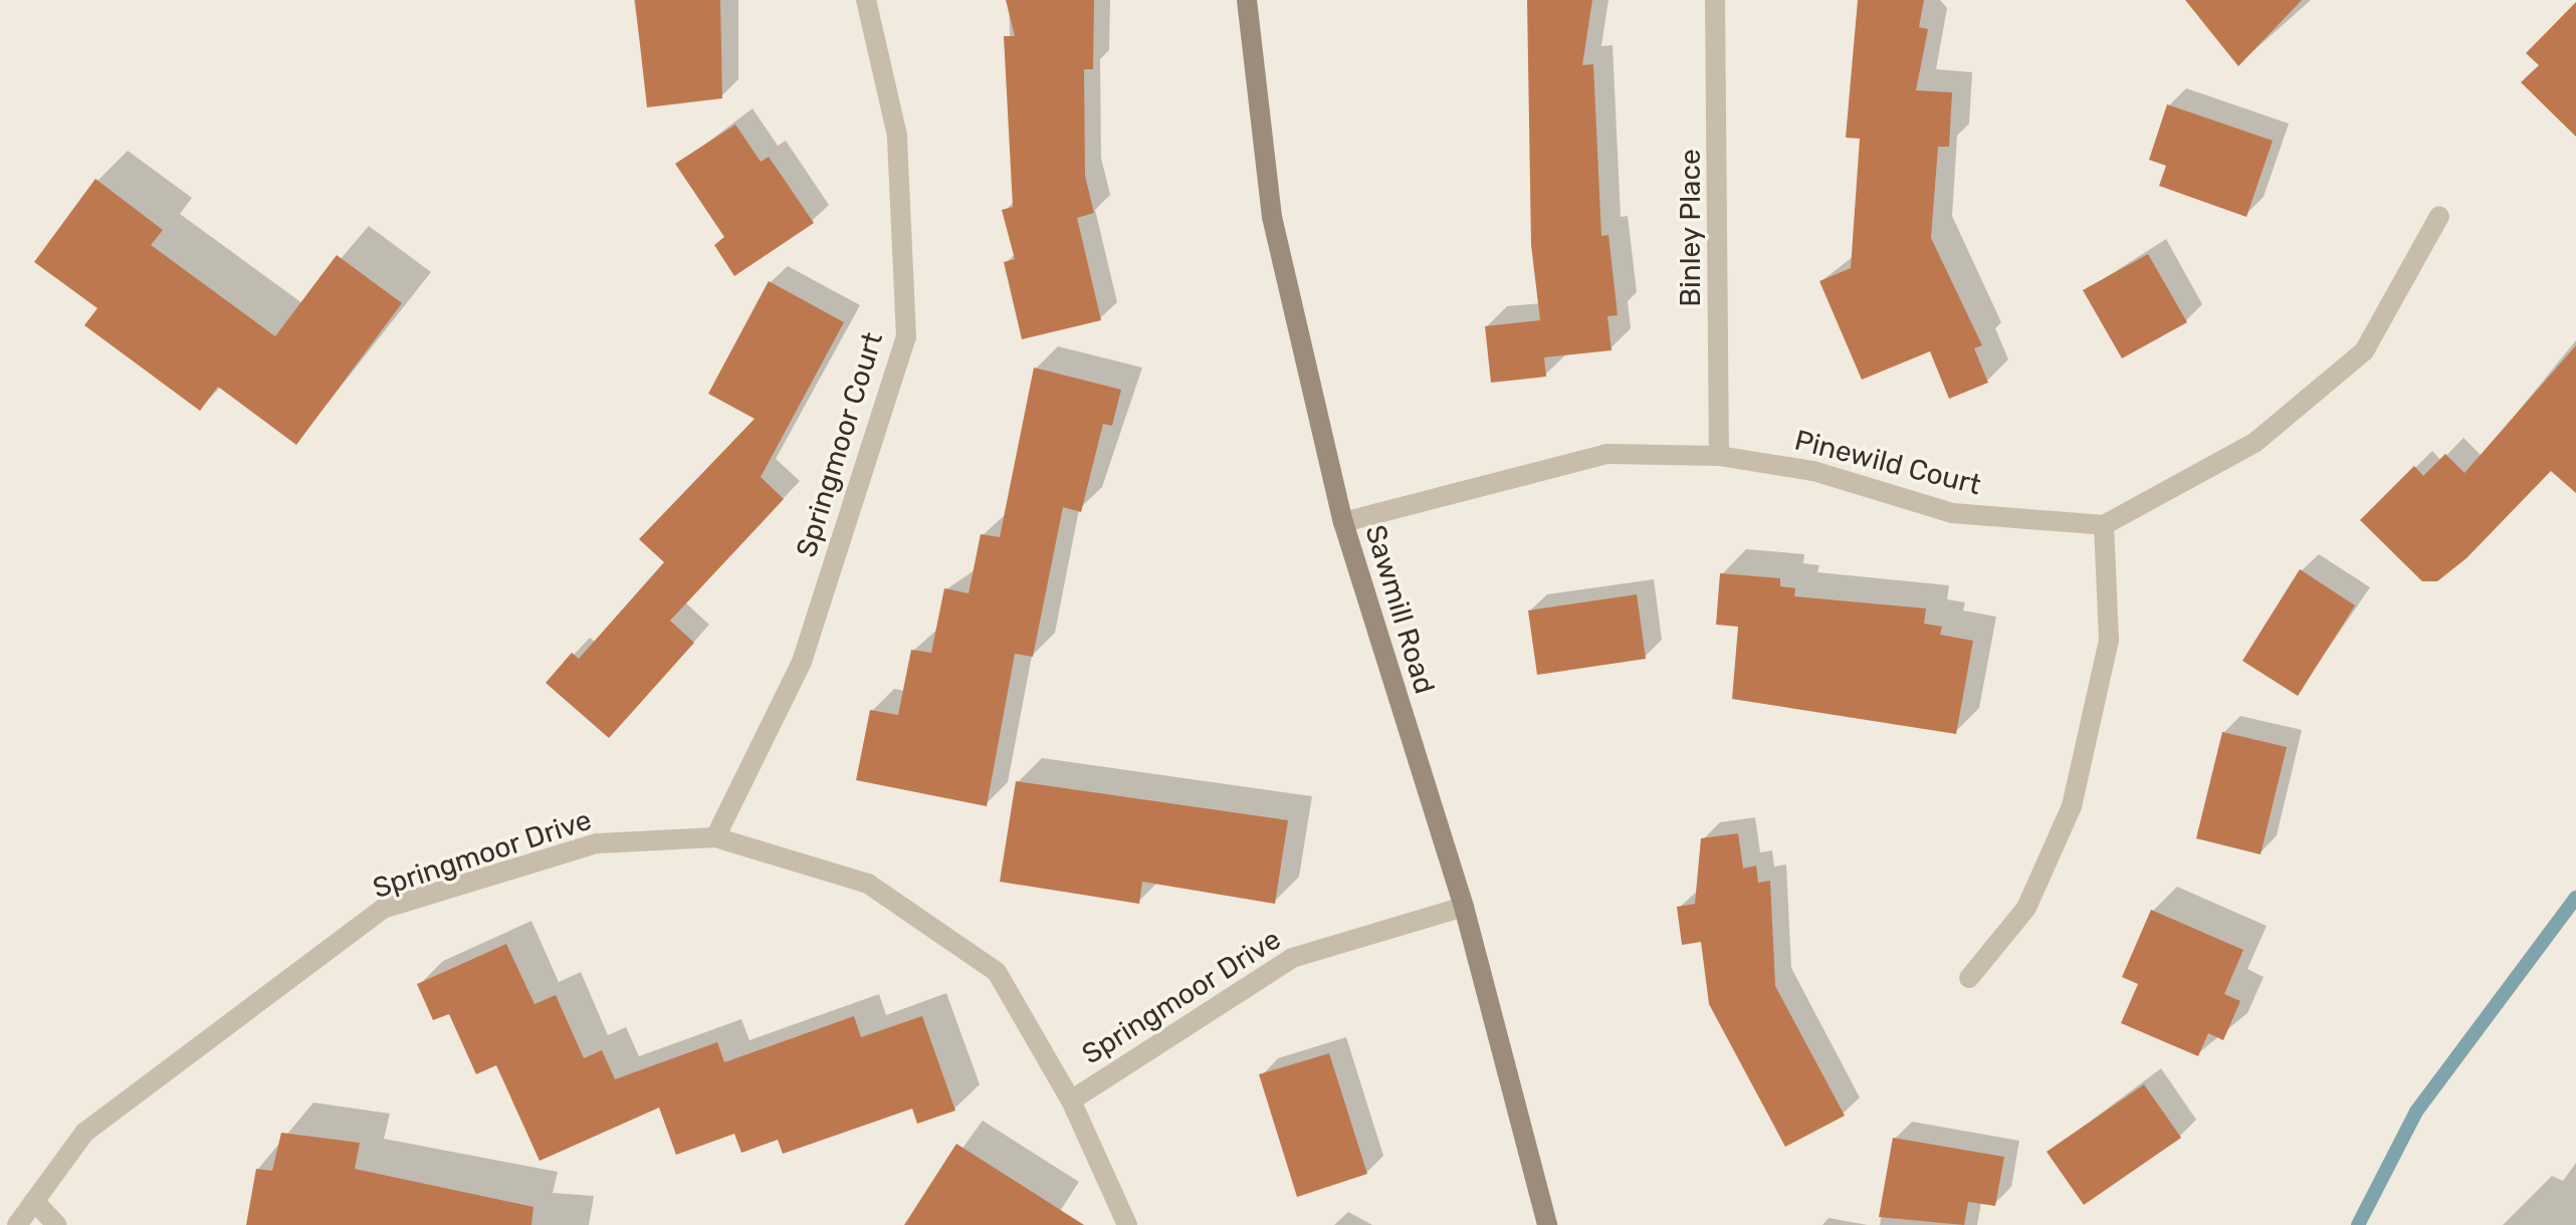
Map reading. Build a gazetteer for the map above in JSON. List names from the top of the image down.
{
  "streets": {
    "street": [
      "Binley Place",
      "Springmoor Court",
      "Pinewild Court",
      "Sawmill Road",
      "Springmoor Drive"
    ]
  },
  "crossings": [
    ["Binley Place", "Pinewild Court"],
    ["Springmoor Court", "Springmoor Drive"],
    ["Pinewild Court", "Sawmill Road"],
    ["Sawmill Road", "Springmoor Drive"]
  ]
}
